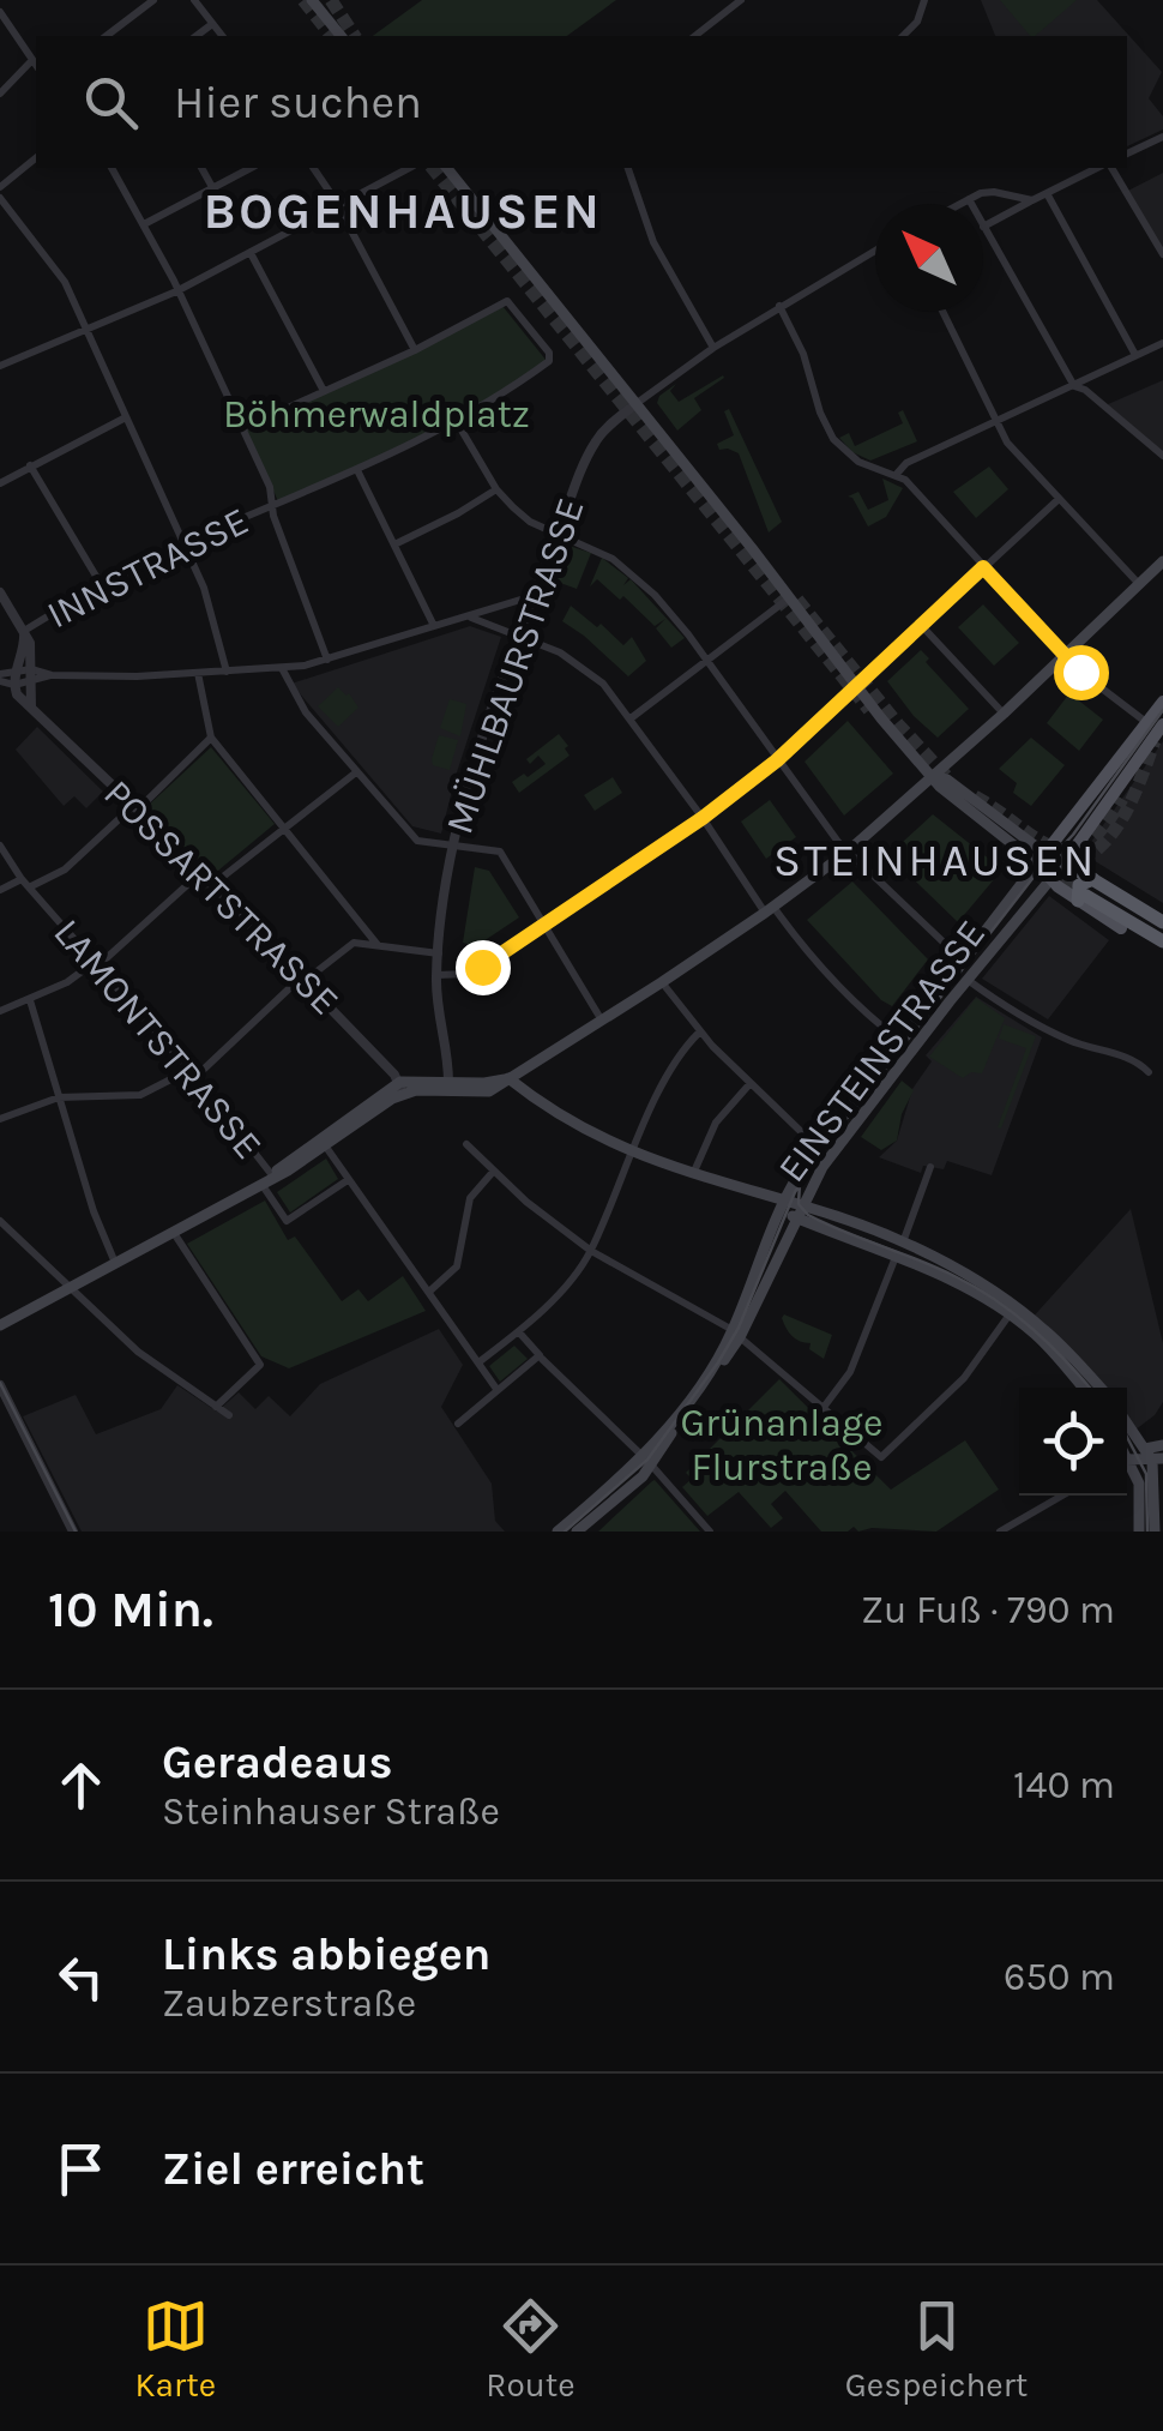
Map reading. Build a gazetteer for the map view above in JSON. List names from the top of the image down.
{
  "streets": {
    "main road": ["EINSTEINSTRASSE"],
    "street": [
      "INNSTRASSE",
      "MÜHLBAURSTRASSE",
      "POSSARTSTRASSE",
      "LAMONTSTRASSE"
    ]
  },
  "districts": ["BOGENHAUSEN", "STEINHAUSEN"],
  "parks": ["Böhmerwaldplatz", "Grünanlage Flurstraße"],
  "north": "top left",
  "page": {
    "search": "Hier suchen",
    "heading": ["10 Min.", "Zu Fuß · 790 m"],
    "list": [
      ["Geradeaus", "Steinhauser Straße", "140 m"],
      ["Links abbiegen", "Zaubzerstraße", "650 m"],
      "Ziel erreicht"
    ],
    "nav": ["Karte", "Route", "Gespeichert"]
  }
}
